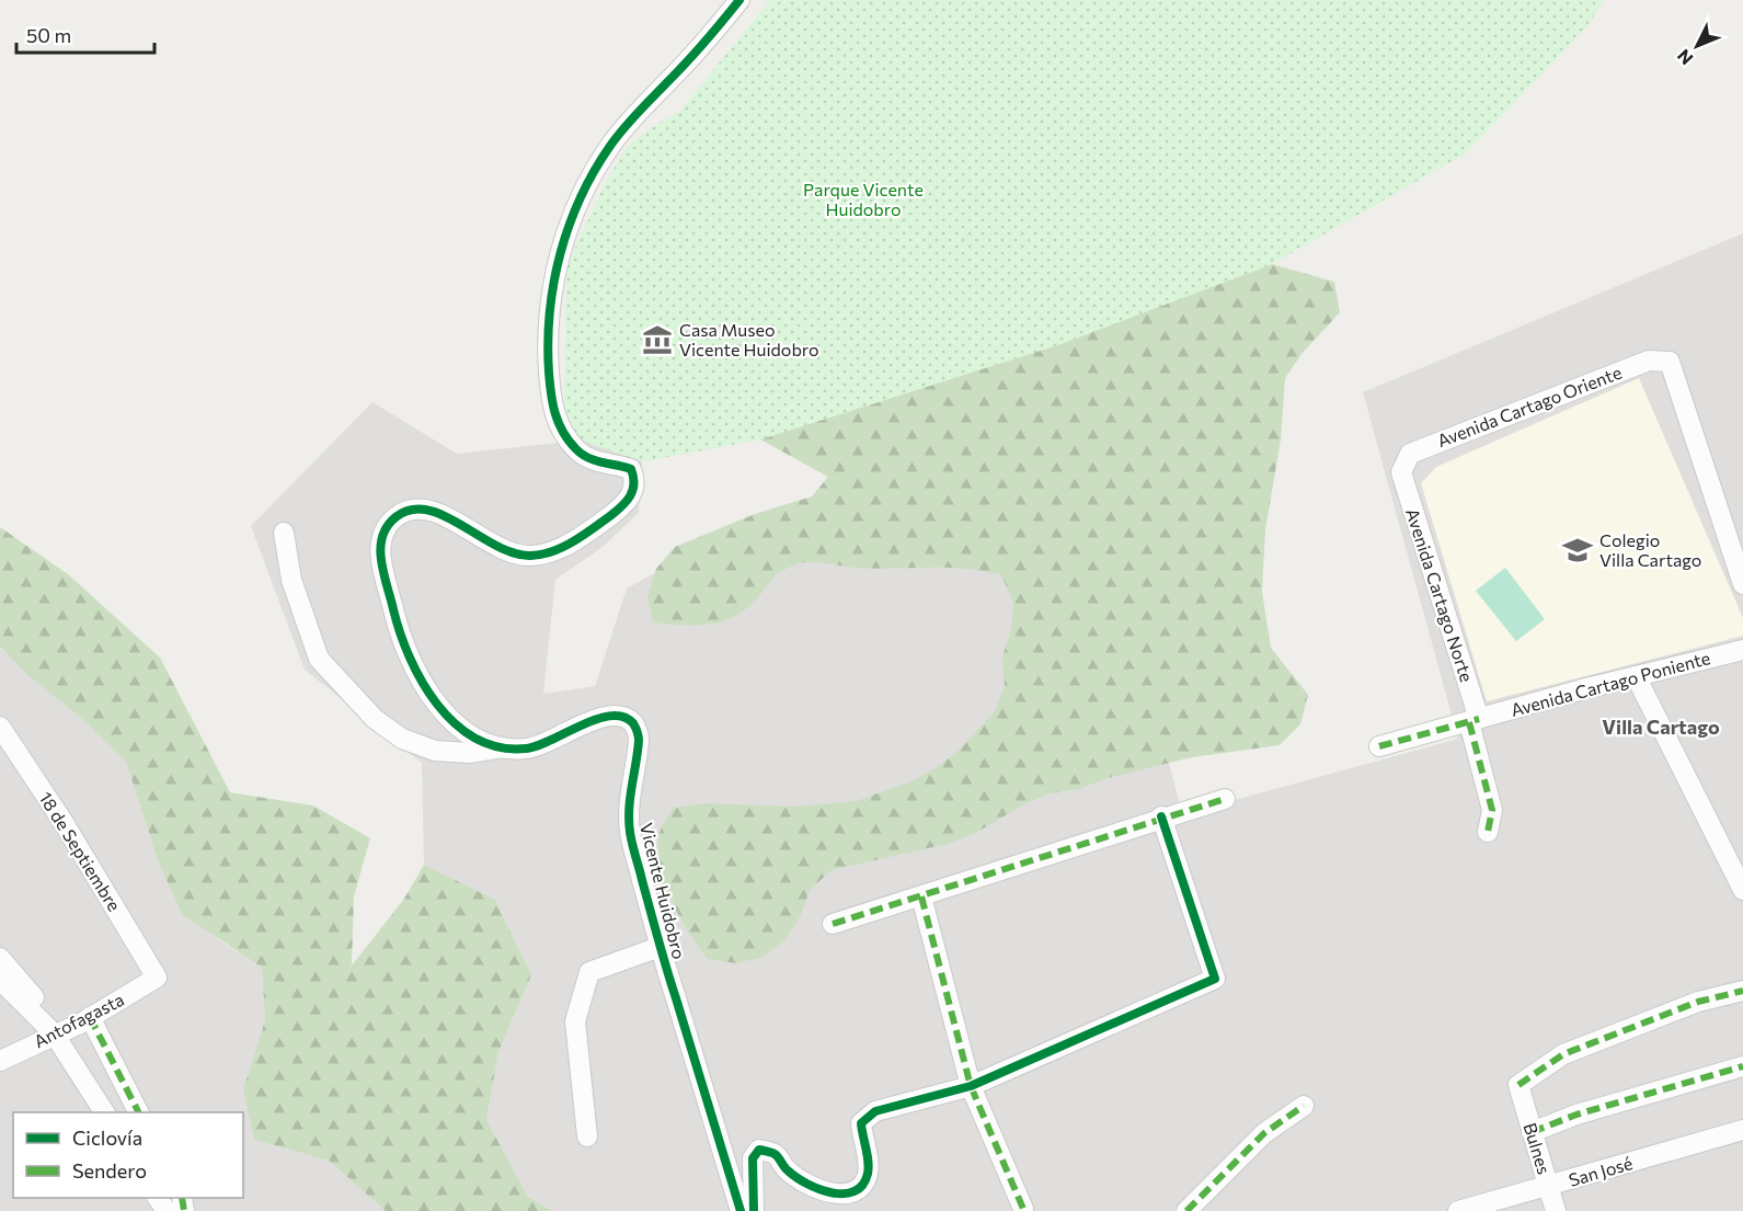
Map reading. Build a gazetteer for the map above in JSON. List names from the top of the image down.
{
  "streets": {
    "street": [
      "Avenida Cartago Oriente",
      "Avenida Cartago Norte",
      "Avenida Cartago Poniente",
      "18 de Septiembre",
      "Vicente Huidobro",
      "Antofagasta",
      "Bulnes",
      "San José"
    ]
  },
  "crossings": [
    ["Avenida Cartago Oriente", "Avenida Cartago Norte"],
    ["Avenida Cartago Norte", "Avenida Cartago Poniente"],
    ["18 de Septiembre", "Antofagasta"],
    ["Bulnes", "San José"]
  ],
  "districts": ["Villa Cartago"],
  "parks": ["Parque Vicente Huidobro"],
  "places": {
    "museum": ["Casa Museo Vicente Huidobro"],
    "school or university": ["Colegio Villa Cartago"]
  },
  "legend": ["Ciclovía", "Sendero"],
  "scale_bar": "50 m",
  "north": "bottom left"
}
